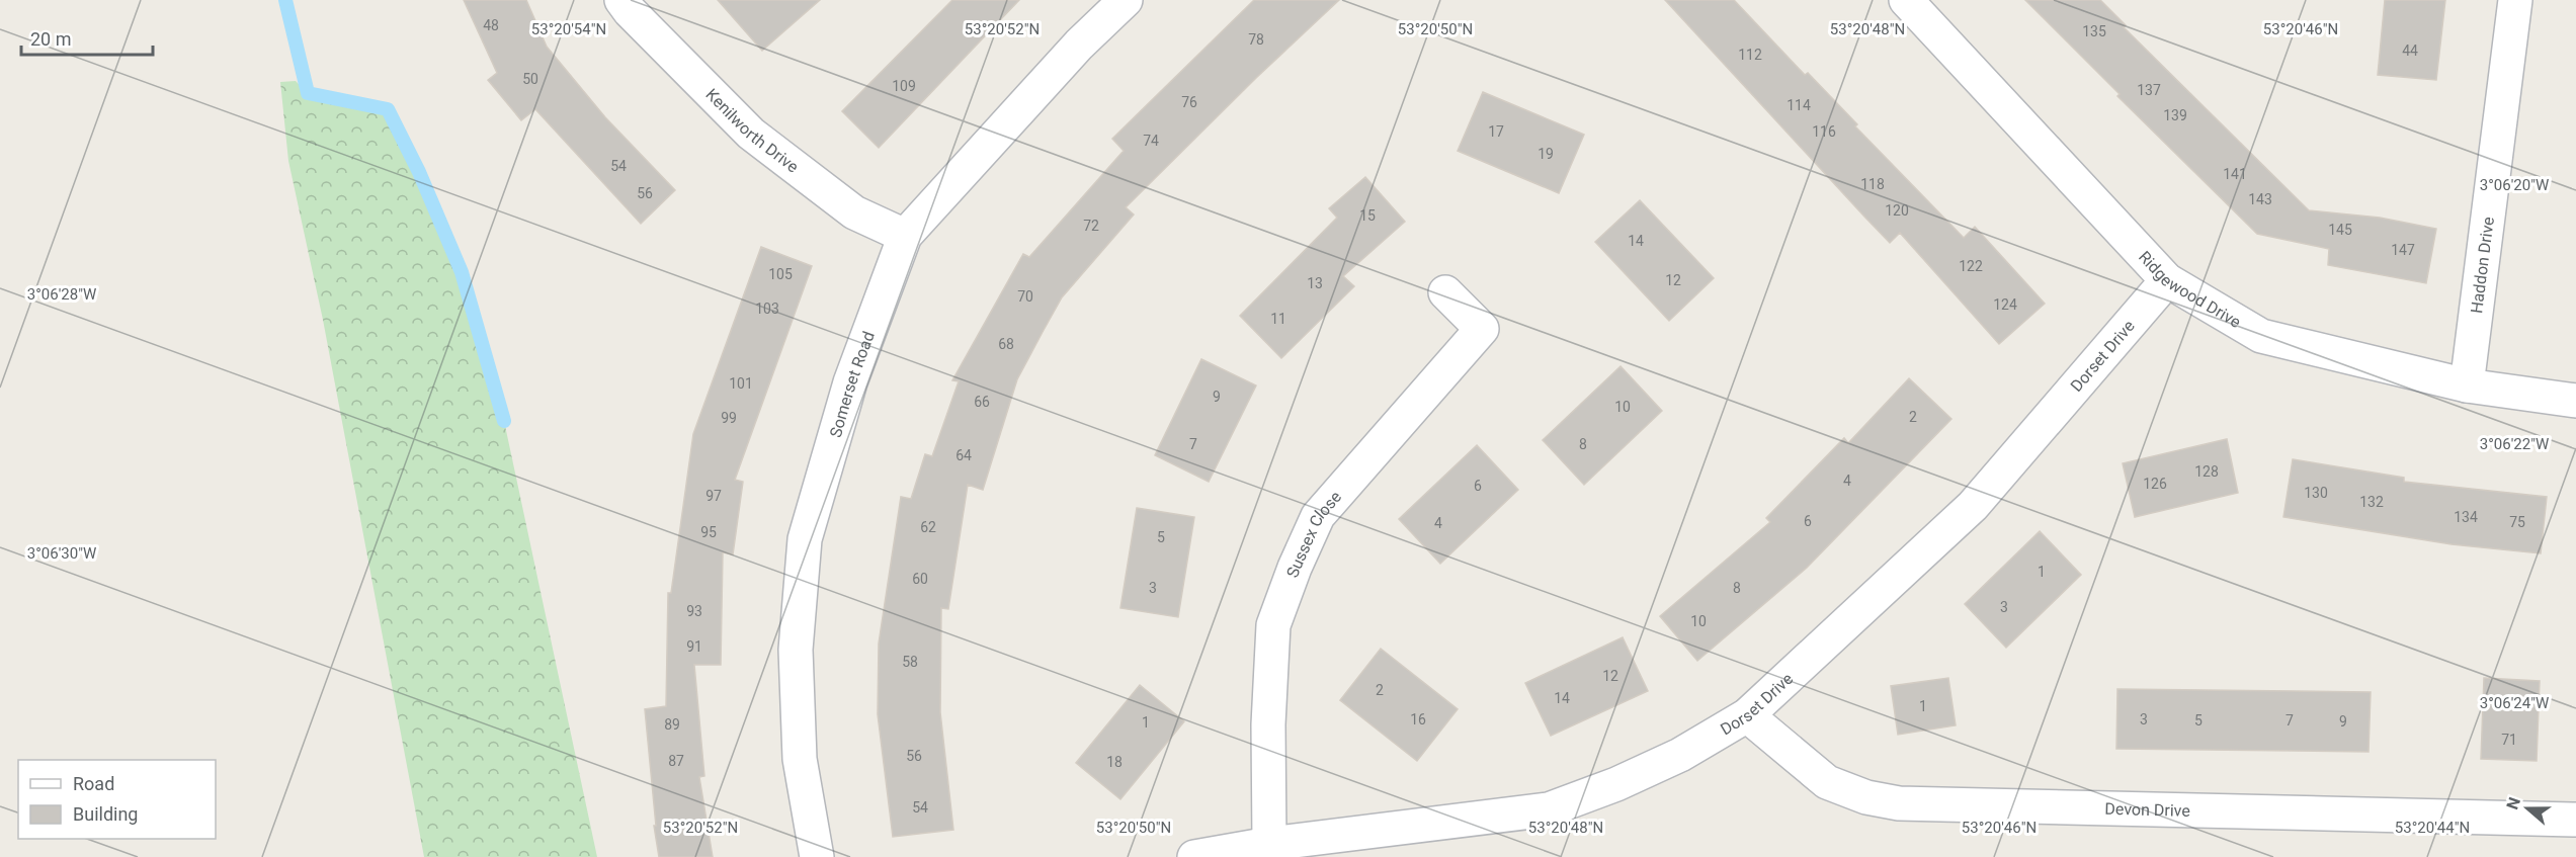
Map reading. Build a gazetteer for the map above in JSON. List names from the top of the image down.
{
  "streets": {
    "street": [
      "Kenilworth Drive",
      "Haddon Drive",
      "Ridgewood Drive",
      "Dorset Drive",
      "Somerset Road",
      "Sussex Close",
      "Devon Drive"
    ]
  },
  "crossings": [
    ["Kenilworth Drive", "Somerset Road"],
    ["Haddon Drive", "Ridgewood Drive"],
    ["Ridgewood Drive", "Dorset Drive"],
    ["Dorset Drive", "Sussex Close"],
    ["Dorset Drive", "Devon Drive"]
  ],
  "house_numbers": [
    "48",
    "135",
    "78",
    "44",
    "112",
    "50",
    "109",
    "137",
    "76",
    "114",
    "139",
    "17",
    "116",
    "74",
    "19",
    "54",
    "141",
    "118",
    "56",
    "143",
    "120",
    "15",
    "72",
    "145",
    "14",
    "147",
    "122",
    "105",
    "12",
    "13",
    "70",
    "124",
    "103",
    "11",
    "68",
    "101",
    "9",
    "66",
    "10",
    "2",
    "99",
    "7",
    "8",
    "64",
    "128",
    "4",
    "126",
    "6",
    "130",
    "97",
    "132",
    "134",
    "6",
    "75",
    "4",
    "62",
    "95",
    "5",
    "1",
    "60",
    "3",
    "8",
    "3",
    "93",
    "10",
    "91",
    "58",
    "12",
    "2",
    "14",
    "1",
    "16",
    "3",
    "5",
    "7",
    "9",
    "1",
    "89",
    "71",
    "56",
    "87",
    "18",
    "54"
  ],
  "legend": ["Road", "Building"],
  "scale_bar": "20 m",
  "north": "left",
  "coordinates": [
    "53°20'54\"N",
    "53°20'52\"N",
    "53°20'50\"N",
    "53°20'48\"N",
    "53°20'46\"N",
    "3°06'20\"W",
    "3°06'28\"W",
    "3°06'22\"W",
    "3°06'30\"W",
    "3°06'24\"W",
    "53°20'44\"N"
  ]
}
